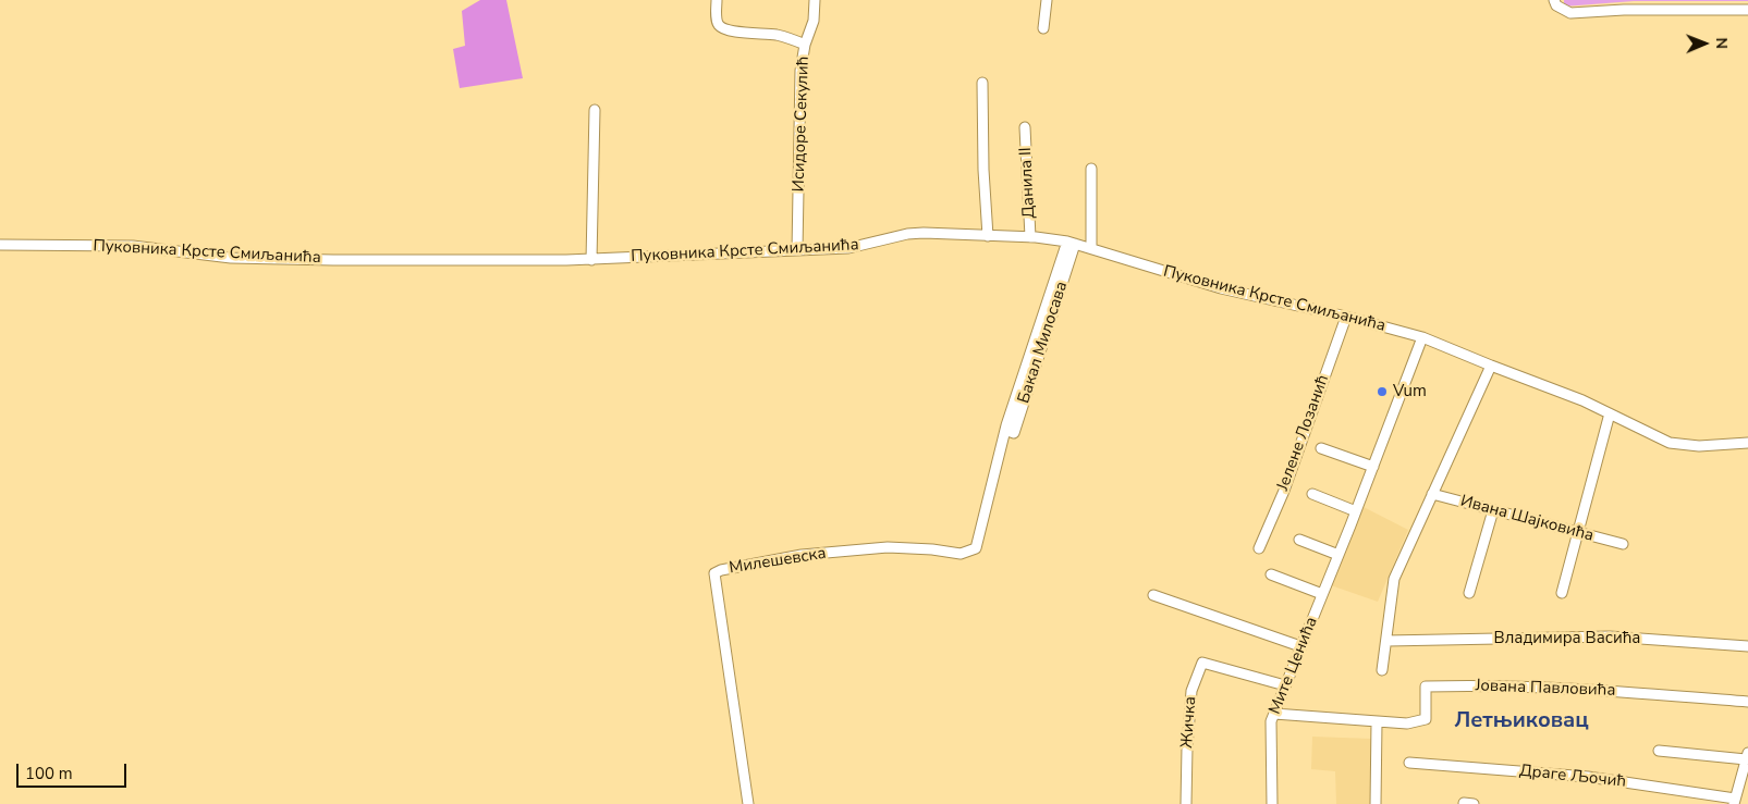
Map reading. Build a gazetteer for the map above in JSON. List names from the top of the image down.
{
  "streets": {
    "street": [
      "Исидоре Секулић",
      "Данила II",
      "Пуковника Крсте Смиљанића",
      "Бакал Милосава",
      "Јелене Лозанић",
      "Ивана Шајковића",
      "Милешевска",
      "Владимира Васића",
      "Мите Ценића",
      "Јована Павловића",
      "Жичка",
      "Драге Љочић"
    ]
  },
  "crossings": [
    ["Исидоре Секулић", "Пуковника Крсте Смиљанића"],
    ["Данила II", "Пуковника Крсте Смиљанића"],
    ["Пуковника Крсте Смиљанића", "Бакал Милосава"],
    ["Пуковника Крсте Смиљанића", "Јелене Лозанић"],
    ["Пуковника Крсте Смиљанића", "Мите Ценића"],
    ["Бакал Милосава", "Милешевска"],
    ["Мите Ценића", "Жичка"]
  ],
  "districts": ["Летњиковац"],
  "places": ["Vum"],
  "scale_bar": "100 m",
  "north": "right"
}
